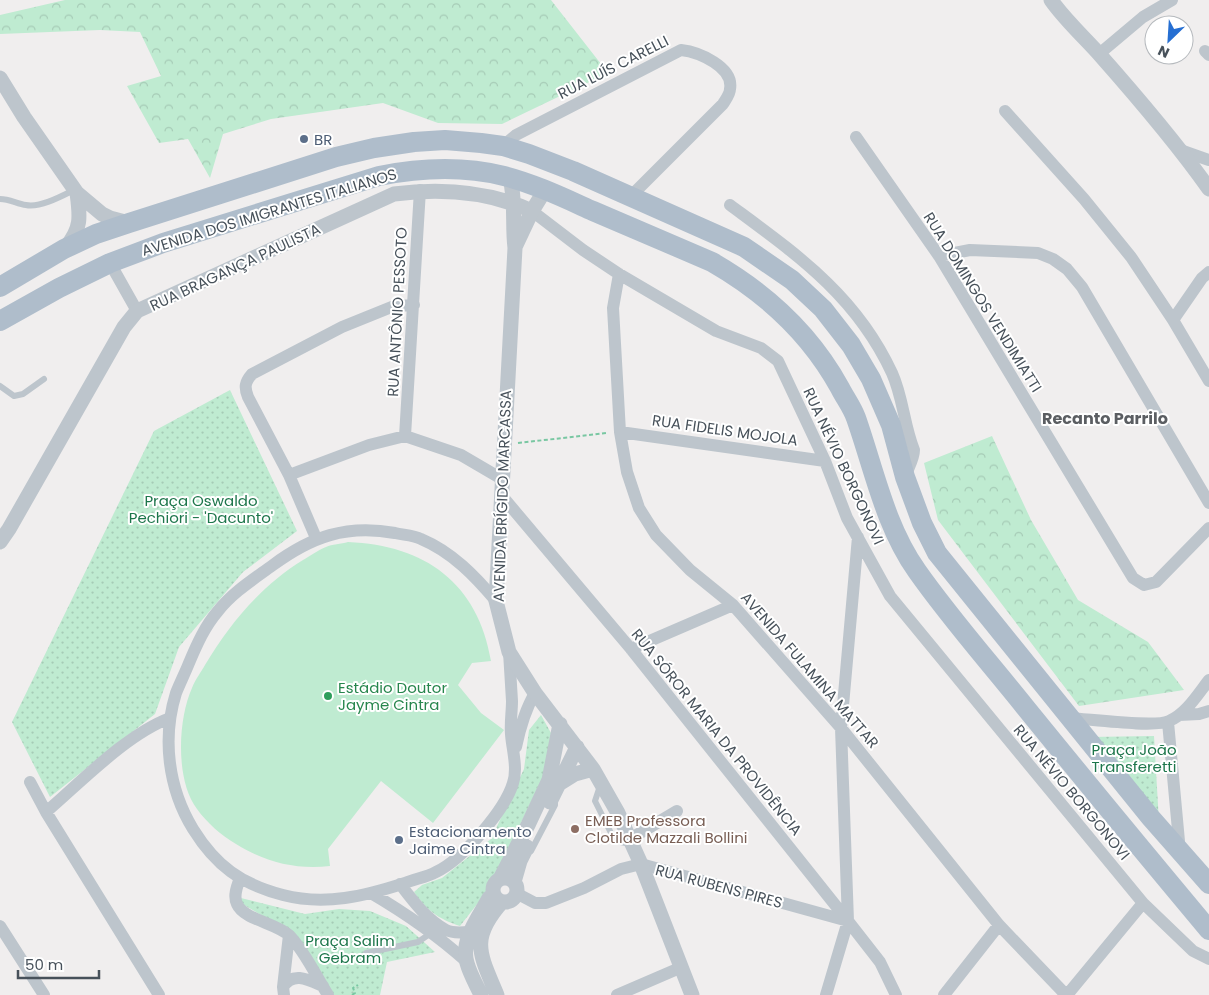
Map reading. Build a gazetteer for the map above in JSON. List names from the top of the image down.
{
  "streets": {
    "main road": ["AVENIDA DOS IMIGRANTES ITALIANOS"],
    "street": [
      "RUA LUÍS CARELLI",
      "RUA BRAGANÇA PAULISTA",
      "RUA DOMINGOS VENDIMIATTI",
      "RUA ANTÔNIO PESSOTO",
      "RUA FIDELIS MOJOLA",
      "RUA NÉVIO BORGONOVI",
      "AVENIDA BRÍGIDO MARCASSA",
      "AVENIDA FULAMINA MATTAR",
      "RUA SÓROR MARIA DA PROVIDÊNCIA",
      "RUA RUBENS PIRES"
    ]
  },
  "crossings": [
    ["RUA LUÍS CARELLI", "AVENIDA DOS IMIGRANTES ITALIANOS"],
    ["AVENIDA DOS IMIGRANTES ITALIANOS", "AVENIDA BRÍGIDO MARCASSA"],
    ["RUA BRAGANÇA PAULISTA", "RUA ANTÔNIO PESSOTO"],
    ["RUA BRAGANÇA PAULISTA", "RUA NÉVIO BORGONOVI"],
    ["RUA BRAGANÇA PAULISTA", "AVENIDA BRÍGIDO MARCASSA"],
    ["RUA FIDELIS MOJOLA", "RUA NÉVIO BORGONOVI"],
    ["RUA FIDELIS MOJOLA", "AVENIDA FULAMINA MATTAR"],
    ["RUA NÉVIO BORGONOVI", "AVENIDA BRÍGIDO MARCASSA"],
    ["RUA NÉVIO BORGONOVI", "AVENIDA FULAMINA MATTAR"],
    ["AVENIDA BRÍGIDO MARCASSA", "RUA SÓROR MARIA DA PROVIDÊNCIA"],
    ["AVENIDA BRÍGIDO MARCASSA", "RUA RUBENS PIRES"],
    ["RUA SÓROR MARIA DA PROVIDÊNCIA", "RUA RUBENS PIRES"]
  ],
  "districts": ["Recanto Parrilo"],
  "parks": ["Praça Oswaldo Pechiori - 'Dacunto'", "Praça João Transferetti", "Praça Salim Gebram"],
  "places": [
    "BR",
    "Estádio Doutor Jayme Cintra",
    "EMEB Professora Clotilde Mazzali Bollini",
    "Estacionamento Jaime Cintra"
  ],
  "scale_bar": "50 m",
  "north": "bottom left"
}
